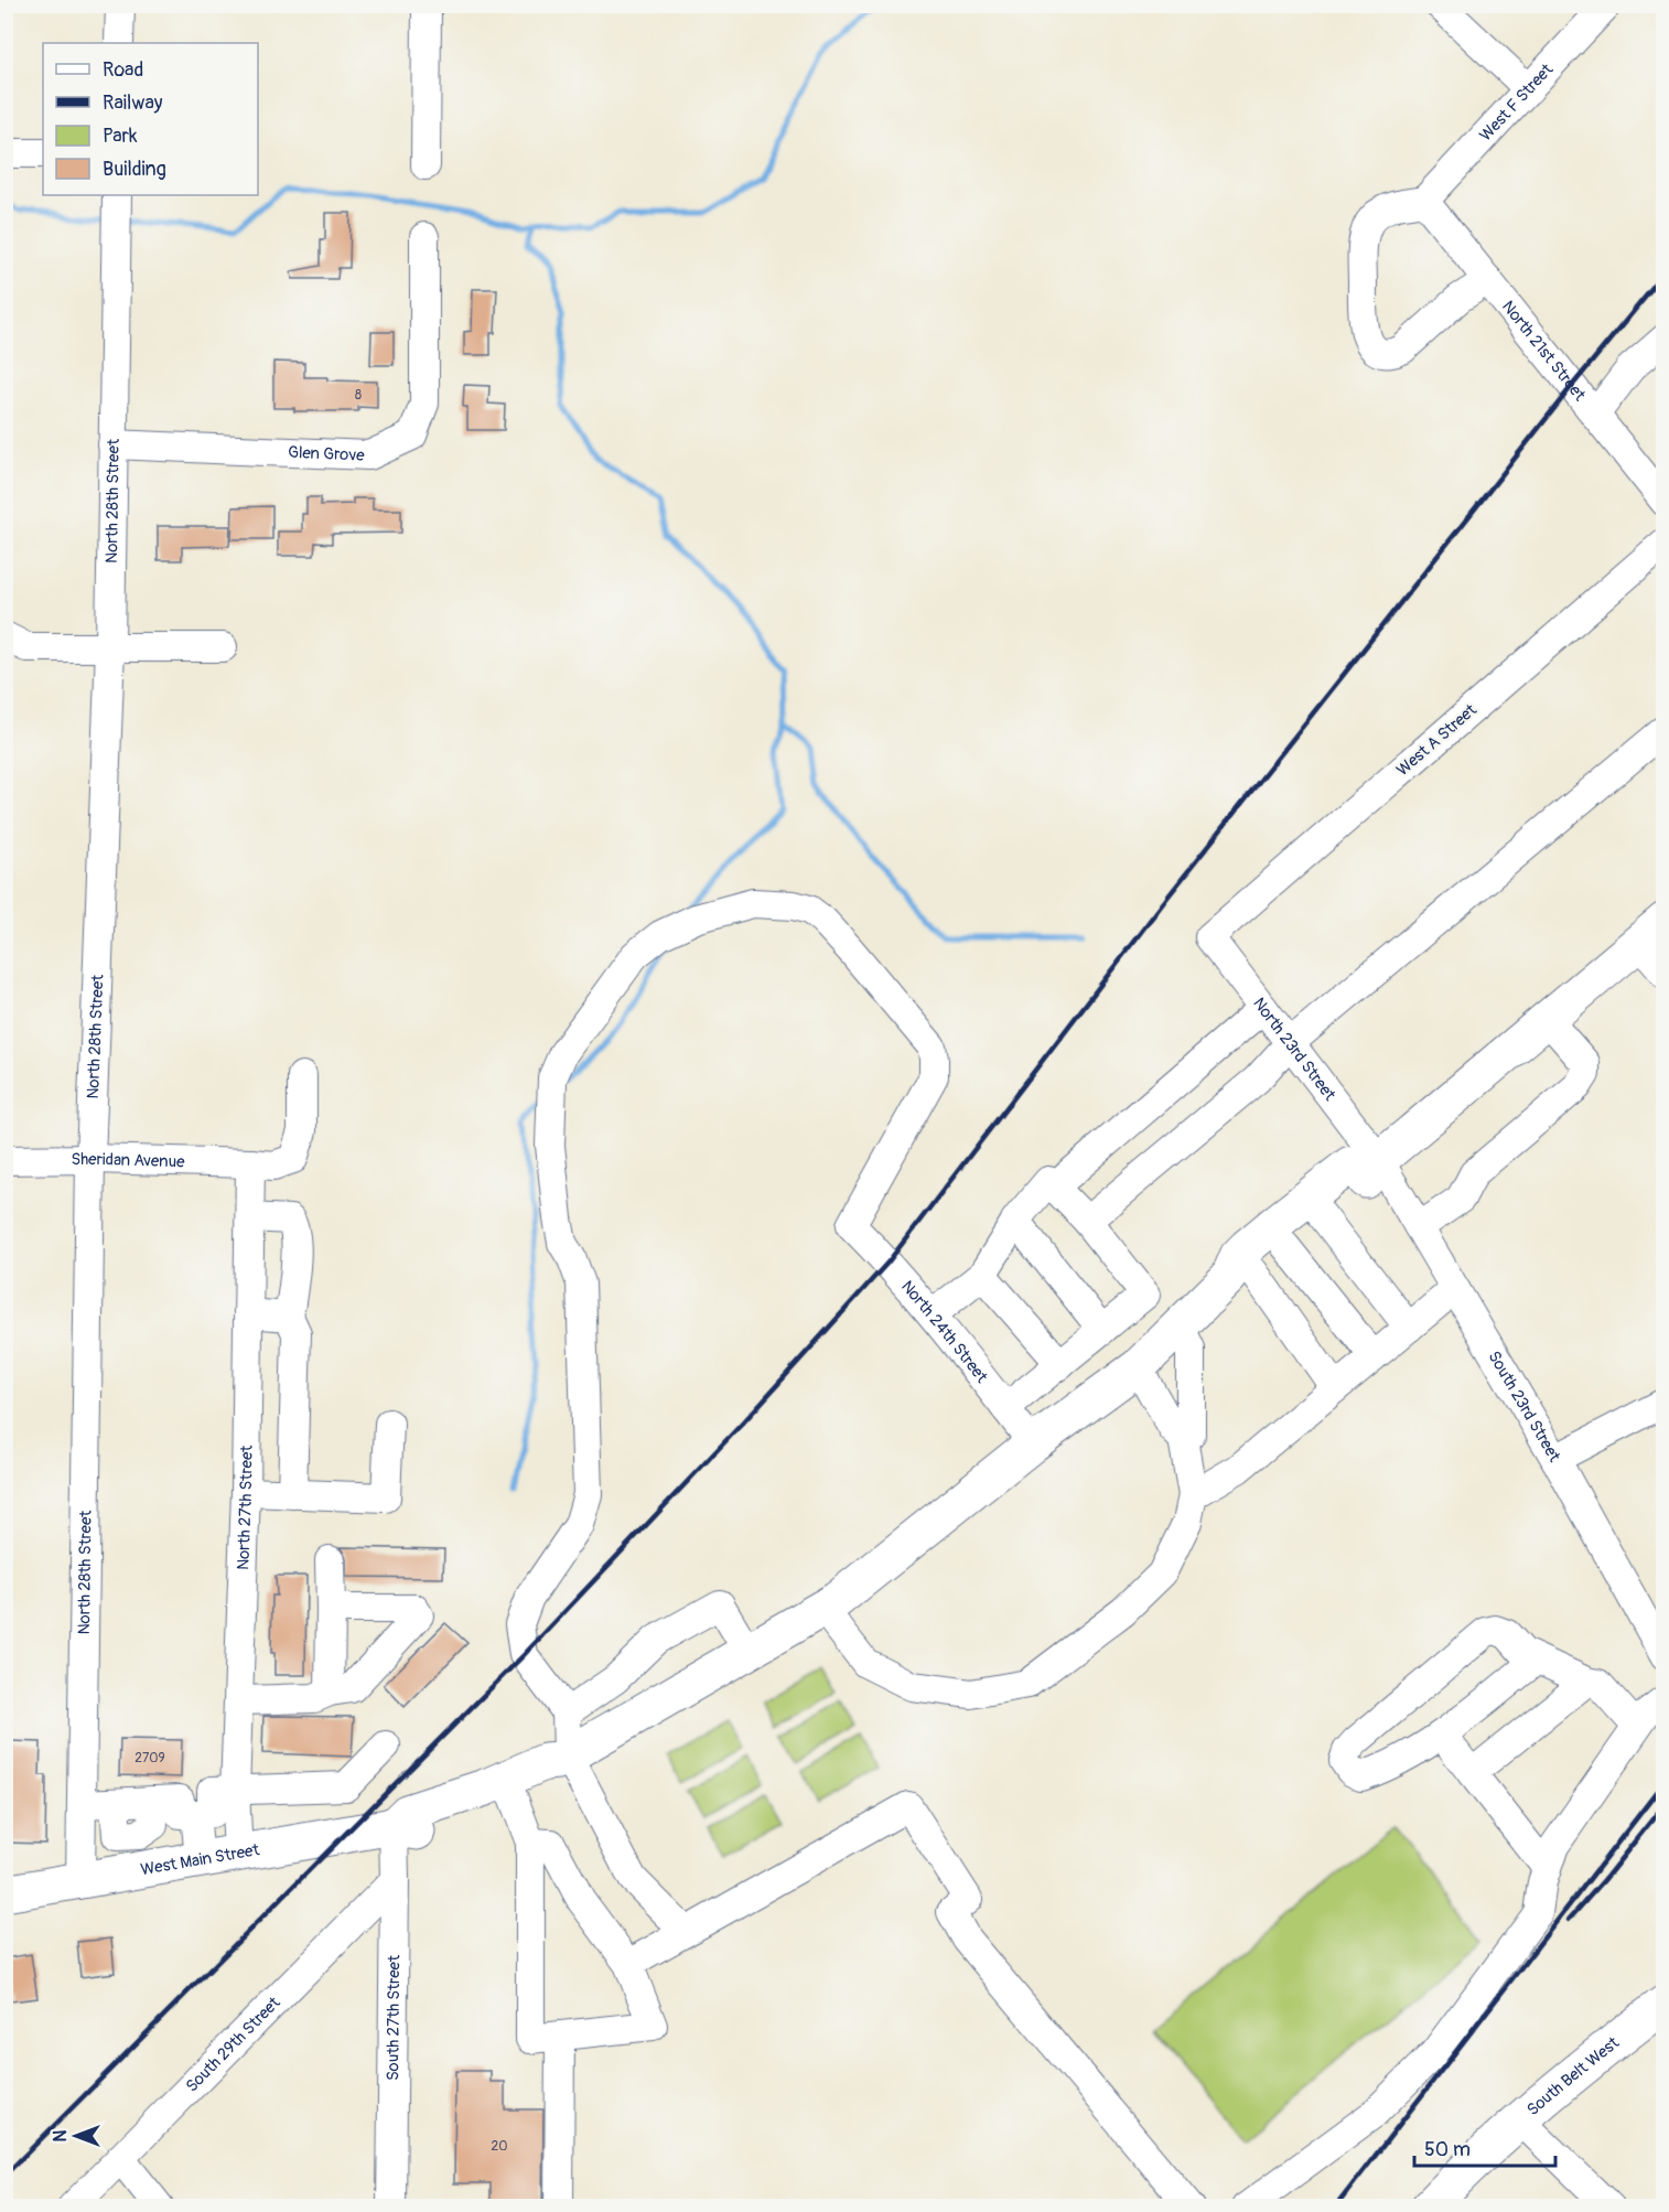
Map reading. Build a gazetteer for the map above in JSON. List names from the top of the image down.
{
  "streets": {
    "main road": ["West Main Street", "South Belt West"],
    "street": [
      "West F Street",
      "North 21st Street",
      "Glen Grove",
      "North 28th Street",
      "West A Street",
      "North 23rd Street",
      "Sheridan Avenue",
      "North 24th Street",
      "South 23rd Street",
      "North 27th Street",
      "South 27th Street",
      "South 29th Street"
    ]
  },
  "crossings": [
    ["West F Street", "North 21st Street"],
    ["Glen Grove", "North 28th Street"],
    ["North 28th Street", "Sheridan Avenue"],
    ["North 28th Street", "West Main Street"],
    ["West A Street", "North 23rd Street"],
    ["North 23rd Street", "South 23rd Street"],
    ["Sheridan Avenue", "North 27th Street"],
    ["North 27th Street", "West Main Street"],
    ["West Main Street", "South 27th Street"],
    ["South 27th Street", "South 29th Street"]
  ],
  "house_numbers": ["8", "2709", "20"],
  "legend": [
    "Road",
    "Railway",
    "Park",
    "Building"
  ],
  "scale_bar": "50 m",
  "north": "left"
}
